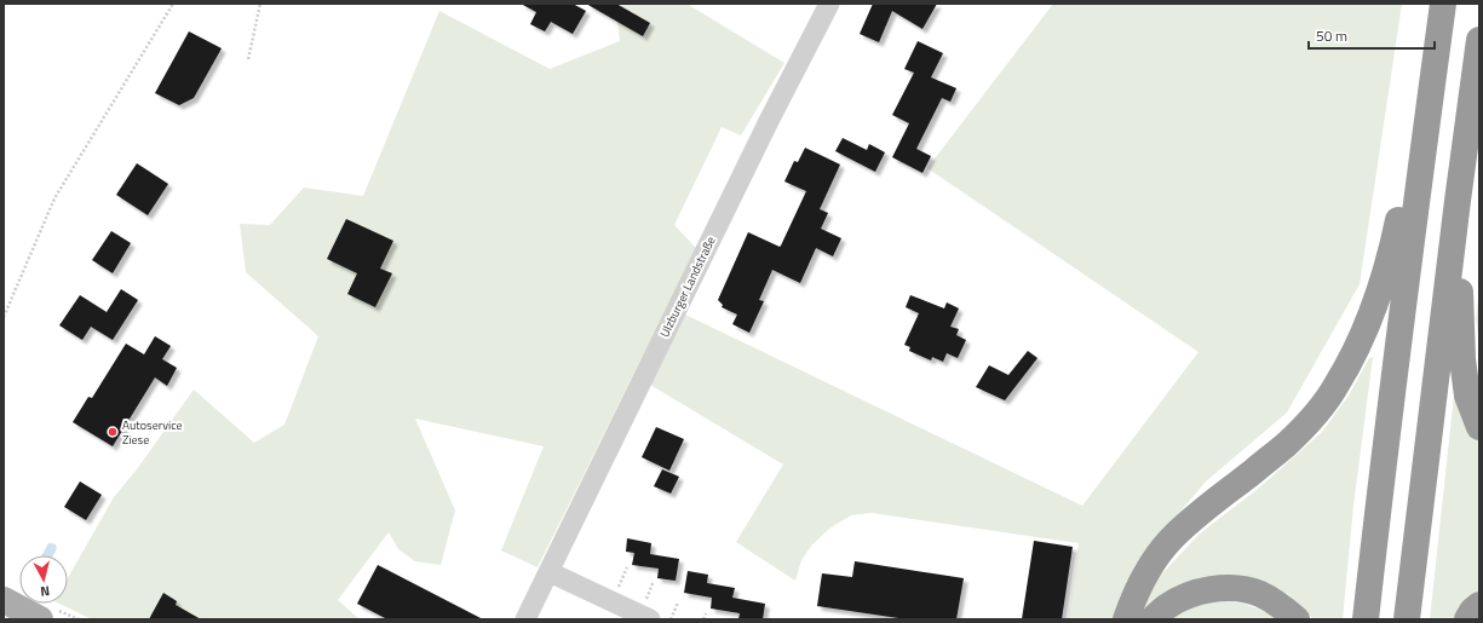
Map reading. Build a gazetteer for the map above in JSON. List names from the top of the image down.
{
  "streets": {
    "street": ["Ulzburger Landstraße"]
  },
  "places": ["Autoservice Ziese"],
  "scale_bar": "50 m",
  "north": "bottom"
}
